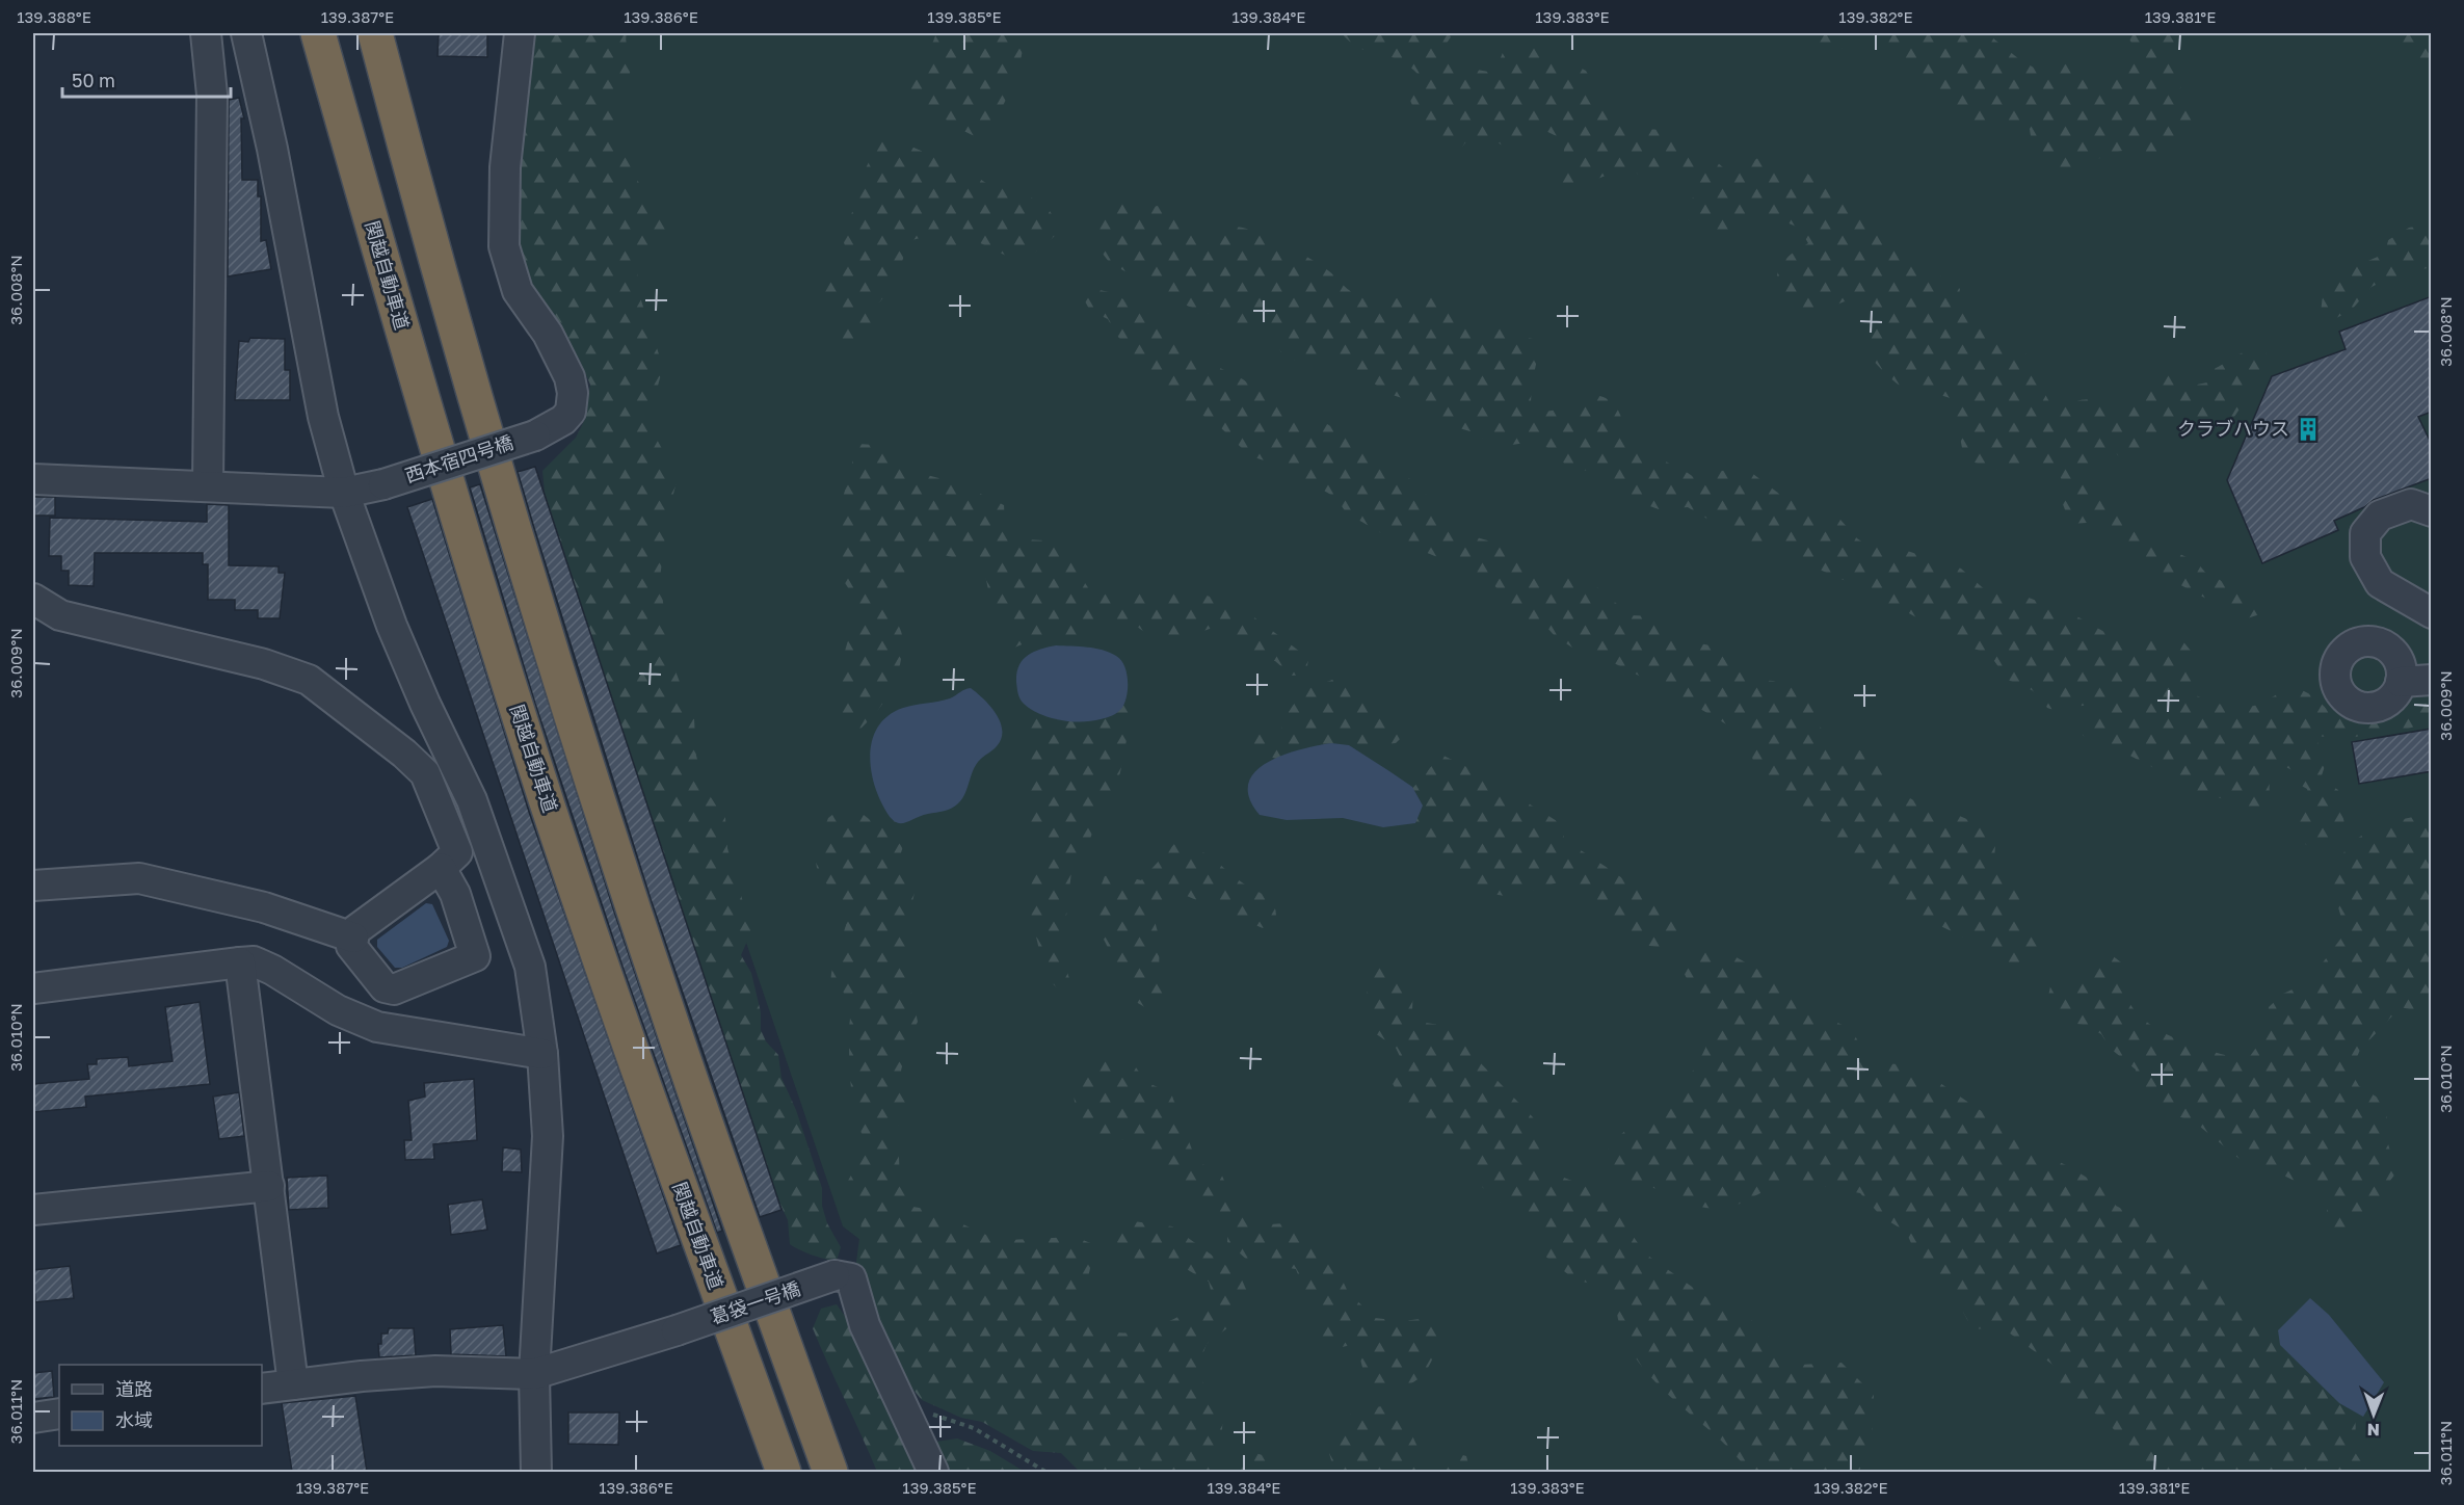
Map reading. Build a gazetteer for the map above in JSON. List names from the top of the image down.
{
  "streets": {
    "highway": ["関越自動車道"],
    "street": ["西本宿四号橋", "葛袋一号橋"]
  },
  "places": {
    "building": ["クラブハウス"]
  },
  "legend": ["道路", "水域"],
  "scale_bar": "50 m",
  "north": "bottom",
  "coordinates": [
    "139.388°E",
    "139.387°E",
    "139.386°E",
    "139.385°E",
    "139.384°E",
    "139.383°E",
    "139.382°E",
    "139.381°E",
    "36.008°N",
    "36.009°N",
    "36.010°N",
    "36.011°N"
  ]
}
